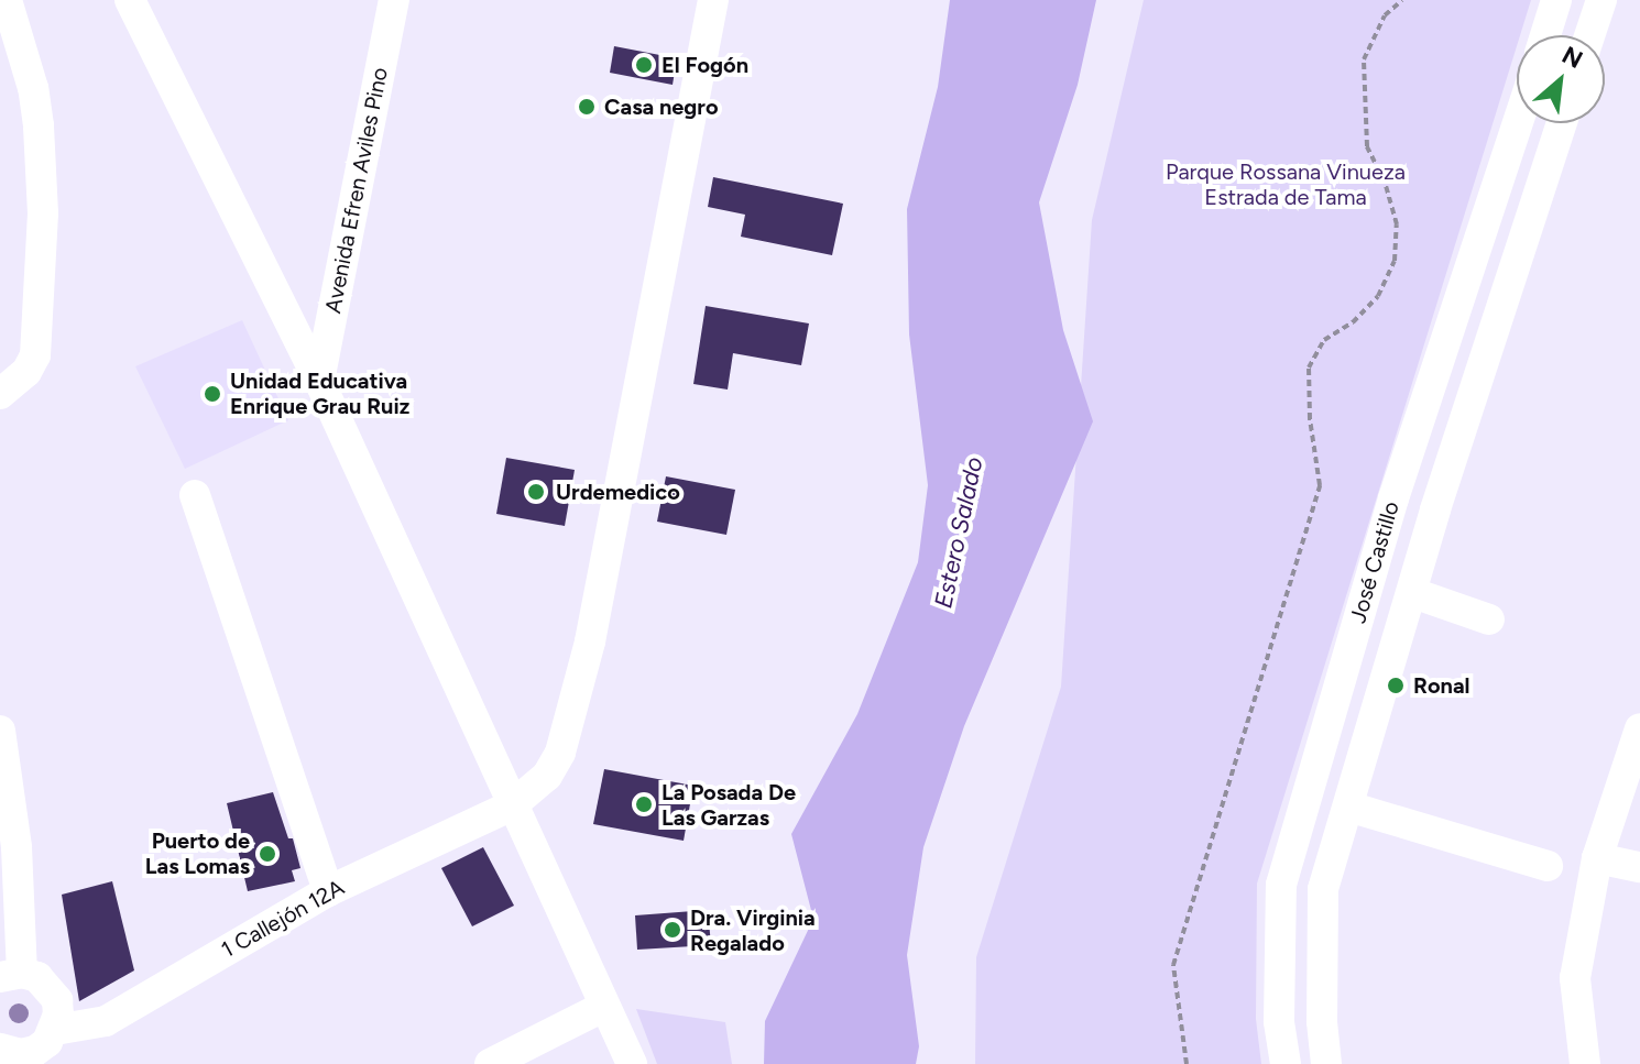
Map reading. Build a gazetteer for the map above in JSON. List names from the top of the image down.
{
  "streets": {
    "street": ["Avenida Efren Aviles Pino", "José Castillo", "1 Callejón 12A"]
  },
  "water": ["Estero Salado"],
  "parks": ["Parque Rossana Vinueza Estrada de Tama"],
  "places": [
    "El Fogón",
    "Casa negro",
    "Unidad Educativa Enrique Grau Ruiz",
    "Urdemedico",
    "Ronal",
    "La Posada De Las Garzas",
    "Puerto de Las Lomas",
    "Dra. Virginia Regalado"
  ],
  "north": "top right"
}
